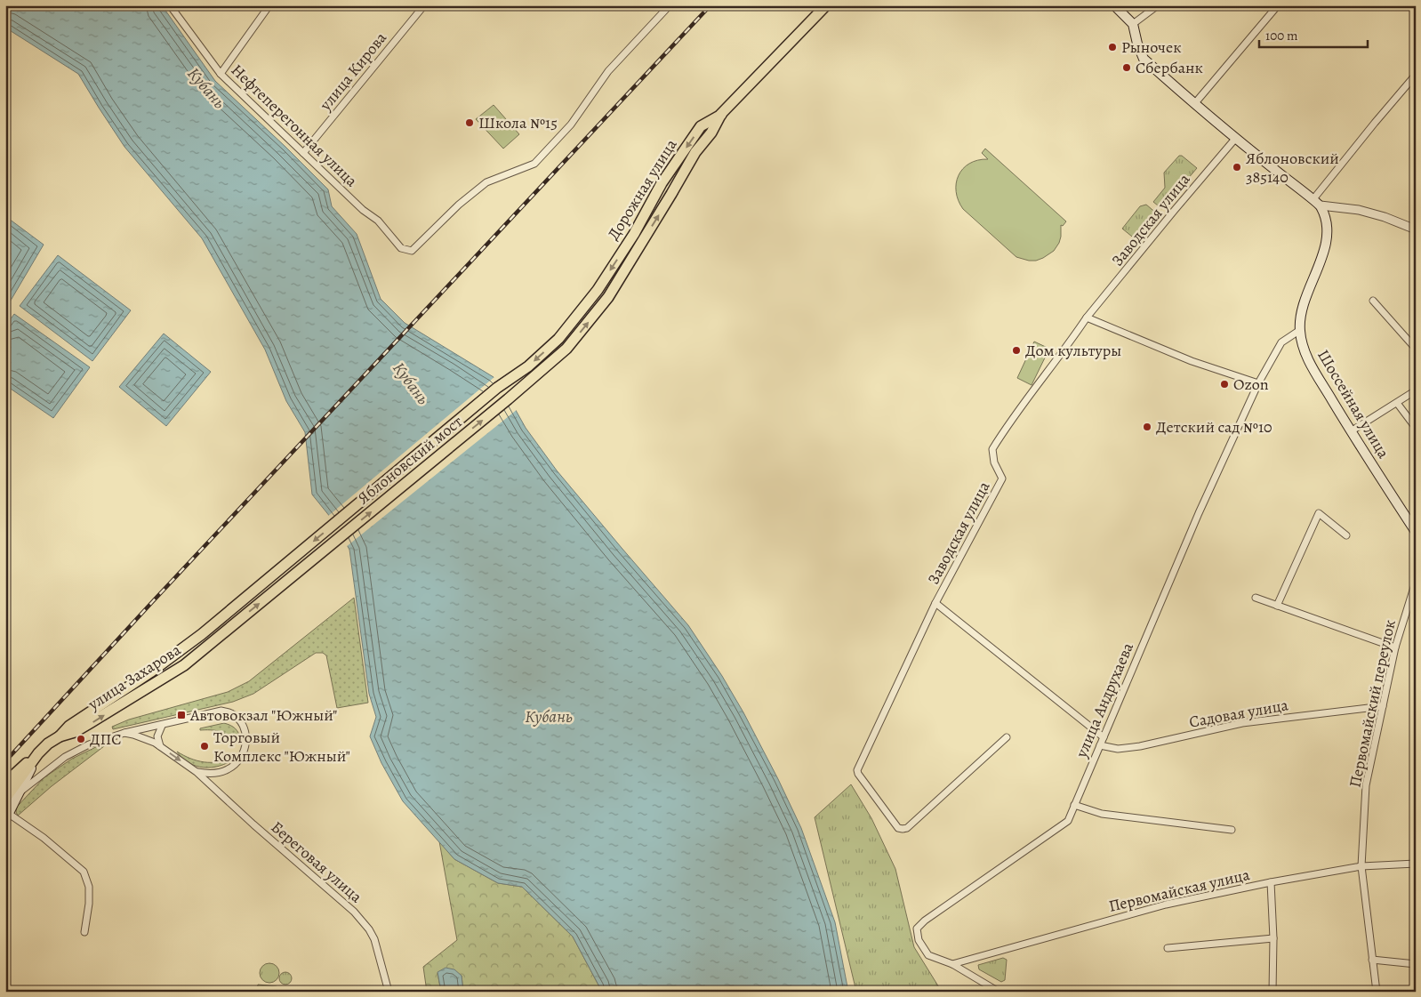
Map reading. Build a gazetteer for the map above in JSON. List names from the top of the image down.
{
  "streets": {
    "main road": [
      "Дорожная улица",
      "Шоссейная улица",
      "Яблоновский мост",
      "улица Захарова"
    ],
    "street": [
      "улица Кирова",
      "Нефтеперегонная улица",
      "Заводская улица",
      "улица Андрухаева",
      "Первомайский переулок",
      "Садовая улица",
      "Береговая улица",
      "Первомайская улица"
    ]
  },
  "crossings": [
    ["улица Кирова", "Нефтеперегонная улица"],
    ["Дорожная улица", "Яблоновский мост"],
    ["Шоссейная улица", "улица Андрухаева"],
    ["Яблоновский мост", "улица Захарова"],
    ["улица Андрухаева", "Садовая улица"],
    ["улица Андрухаева", "Первомайская улица"],
    ["Первомайский переулок", "Садовая улица"],
    ["Первомайский переулок", "Первомайская улица"]
  ],
  "water": ["Кубань"],
  "places": {
    "other": [
      "Рыночек",
      "Сбербанк",
      "Школа №15",
      "Яблоновский 385140",
      "Дом культуры",
      "Ozon",
      "Детский сад №10",
      "ДПС",
      "Торговый Комплекс \"Южный\""
    ],
    "transit": ["Автовокзал \"Южный\""]
  },
  "scale_bar": "100 m"
}
